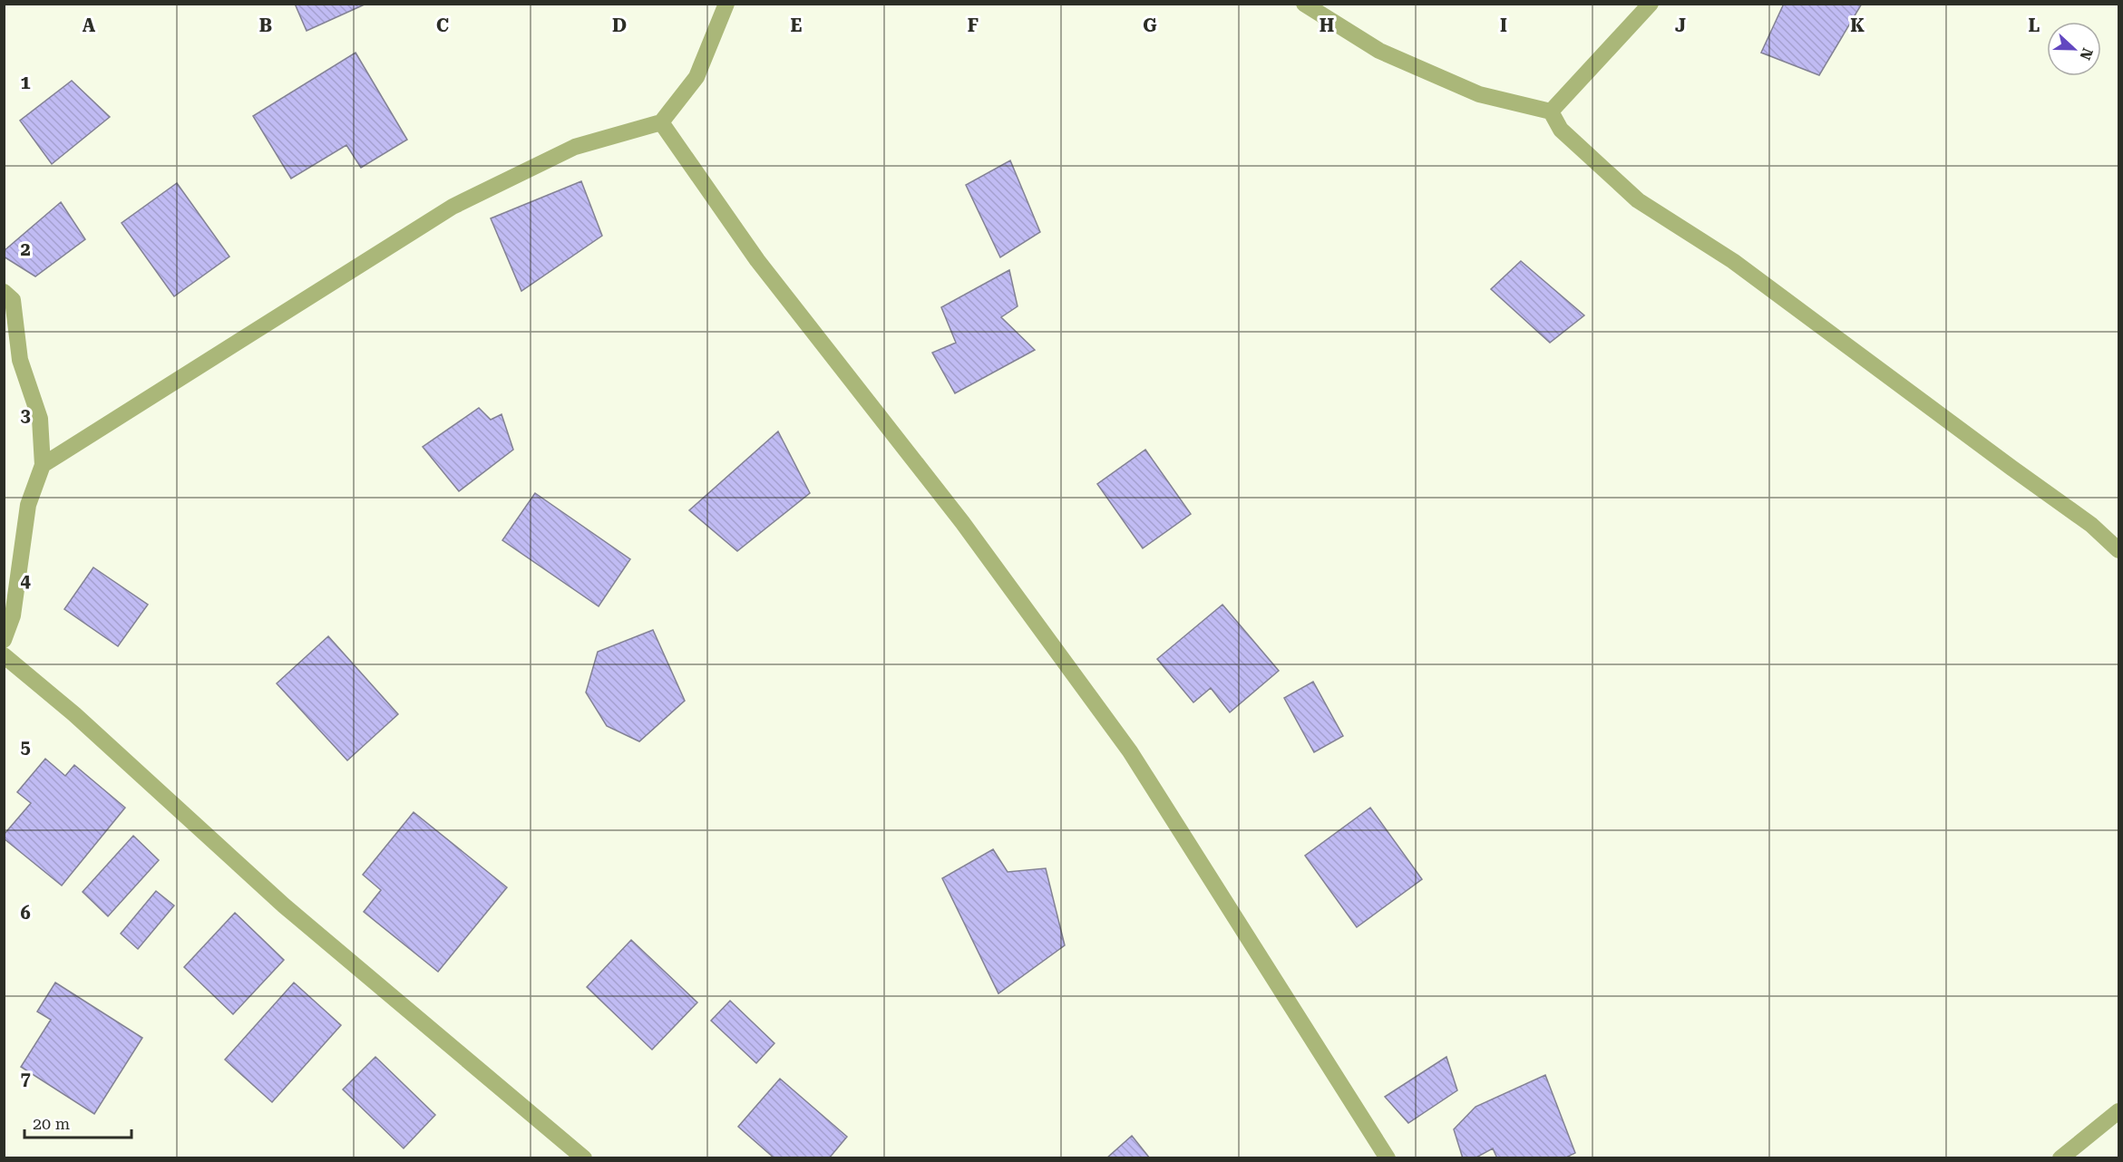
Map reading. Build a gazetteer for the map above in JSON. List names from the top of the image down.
{
  "scale_bar": "20 m",
  "north": "right",
  "grid": {
    "columns": [
      "A",
      "B",
      "C",
      "D",
      "E",
      "F",
      "G",
      "H",
      "I",
      "J",
      "K",
      "L"
    ],
    "rows": [
      "1",
      "2",
      "3",
      "4",
      "5",
      "6",
      "7"
    ]
  }
}
